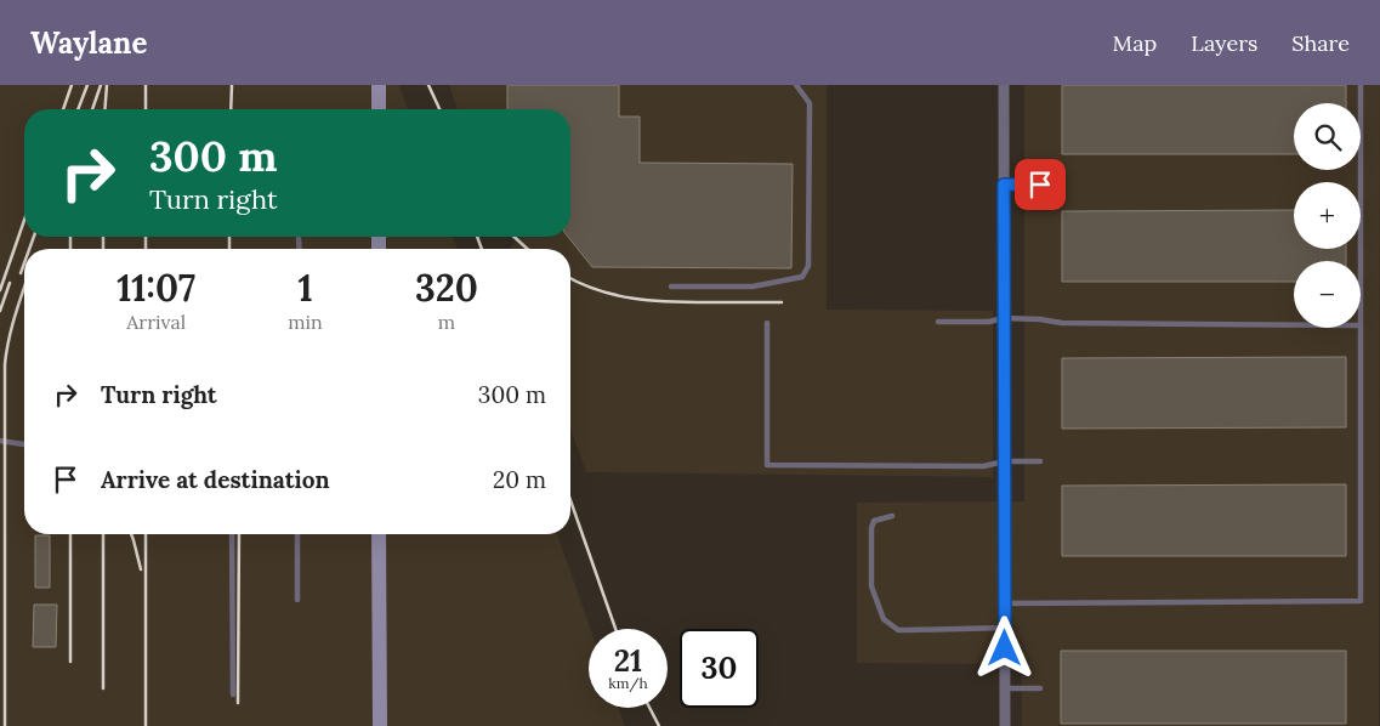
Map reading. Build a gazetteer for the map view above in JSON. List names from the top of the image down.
{
  "page": {
    "header": "Waylane",
    "nav": ["Map", "Layers", "Share"],
    "map_buttons": ["+", "−"],
    "turn": ["300 m", "Turn right"],
    "eta": [
      "11:07",
      "Arrival",
      "1",
      "min",
      "320",
      "m"
    ],
    "list": [
      {
        "name": "Turn right",
        "value": "300 m"
      },
      {
        "name": "Arrive at destination",
        "value": "20 m"
      }
    ],
    "speed": "21 km/h",
    "limit": "30"
  }
}
